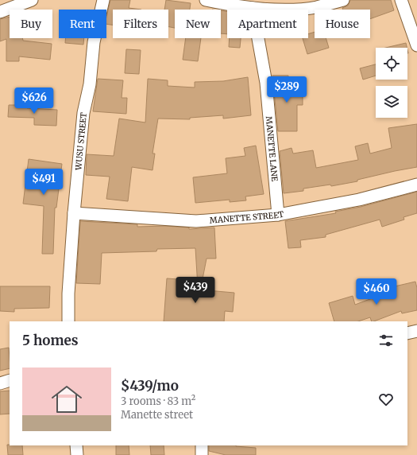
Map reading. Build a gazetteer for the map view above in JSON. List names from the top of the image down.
{
  "streets": {
    "street": ["WUSU STREET", "MANETTE LANE", "MANETTE STREET"]
  },
  "crossings": [
    ["WUSU STREET", "MANETTE STREET"],
    ["MANETTE LANE", "MANETTE STREET"]
  ],
  "page": {
    "chip": [
      "Buy",
      "Rent",
      "Filters",
      "New",
      "Apartment",
      "House"
    ],
    "price": [
      "$289",
      "$626",
      "$491",
      "$439",
      "$460"
    ],
    "heading": "5 homes",
    "list": [
      {
        "name": "$439/mo",
        "note": "3 rooms · 83 m² · Manette street"
      }
    ]
  }
}
